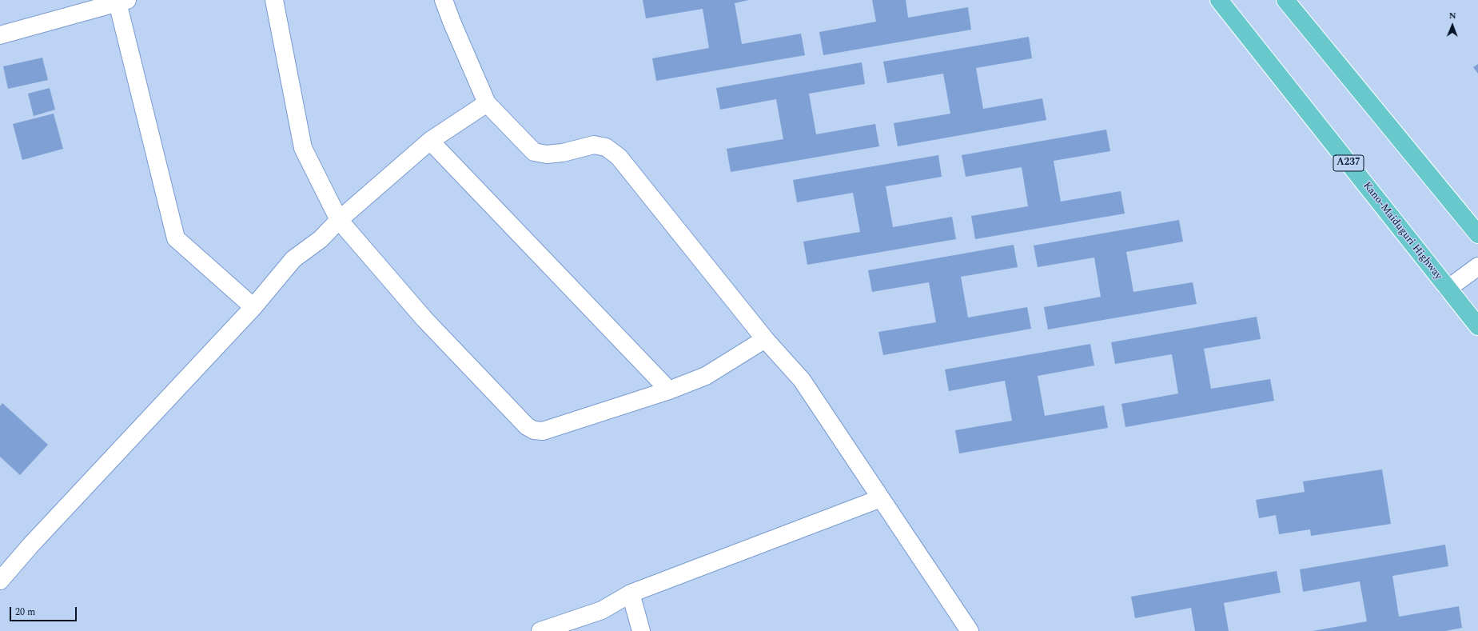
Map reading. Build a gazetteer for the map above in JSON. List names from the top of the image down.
{
  "streets": {
    "highway": ["A237", "Kano-Maiduguri Highway"]
  },
  "scale_bar": "20 m",
  "north": "top"
}
